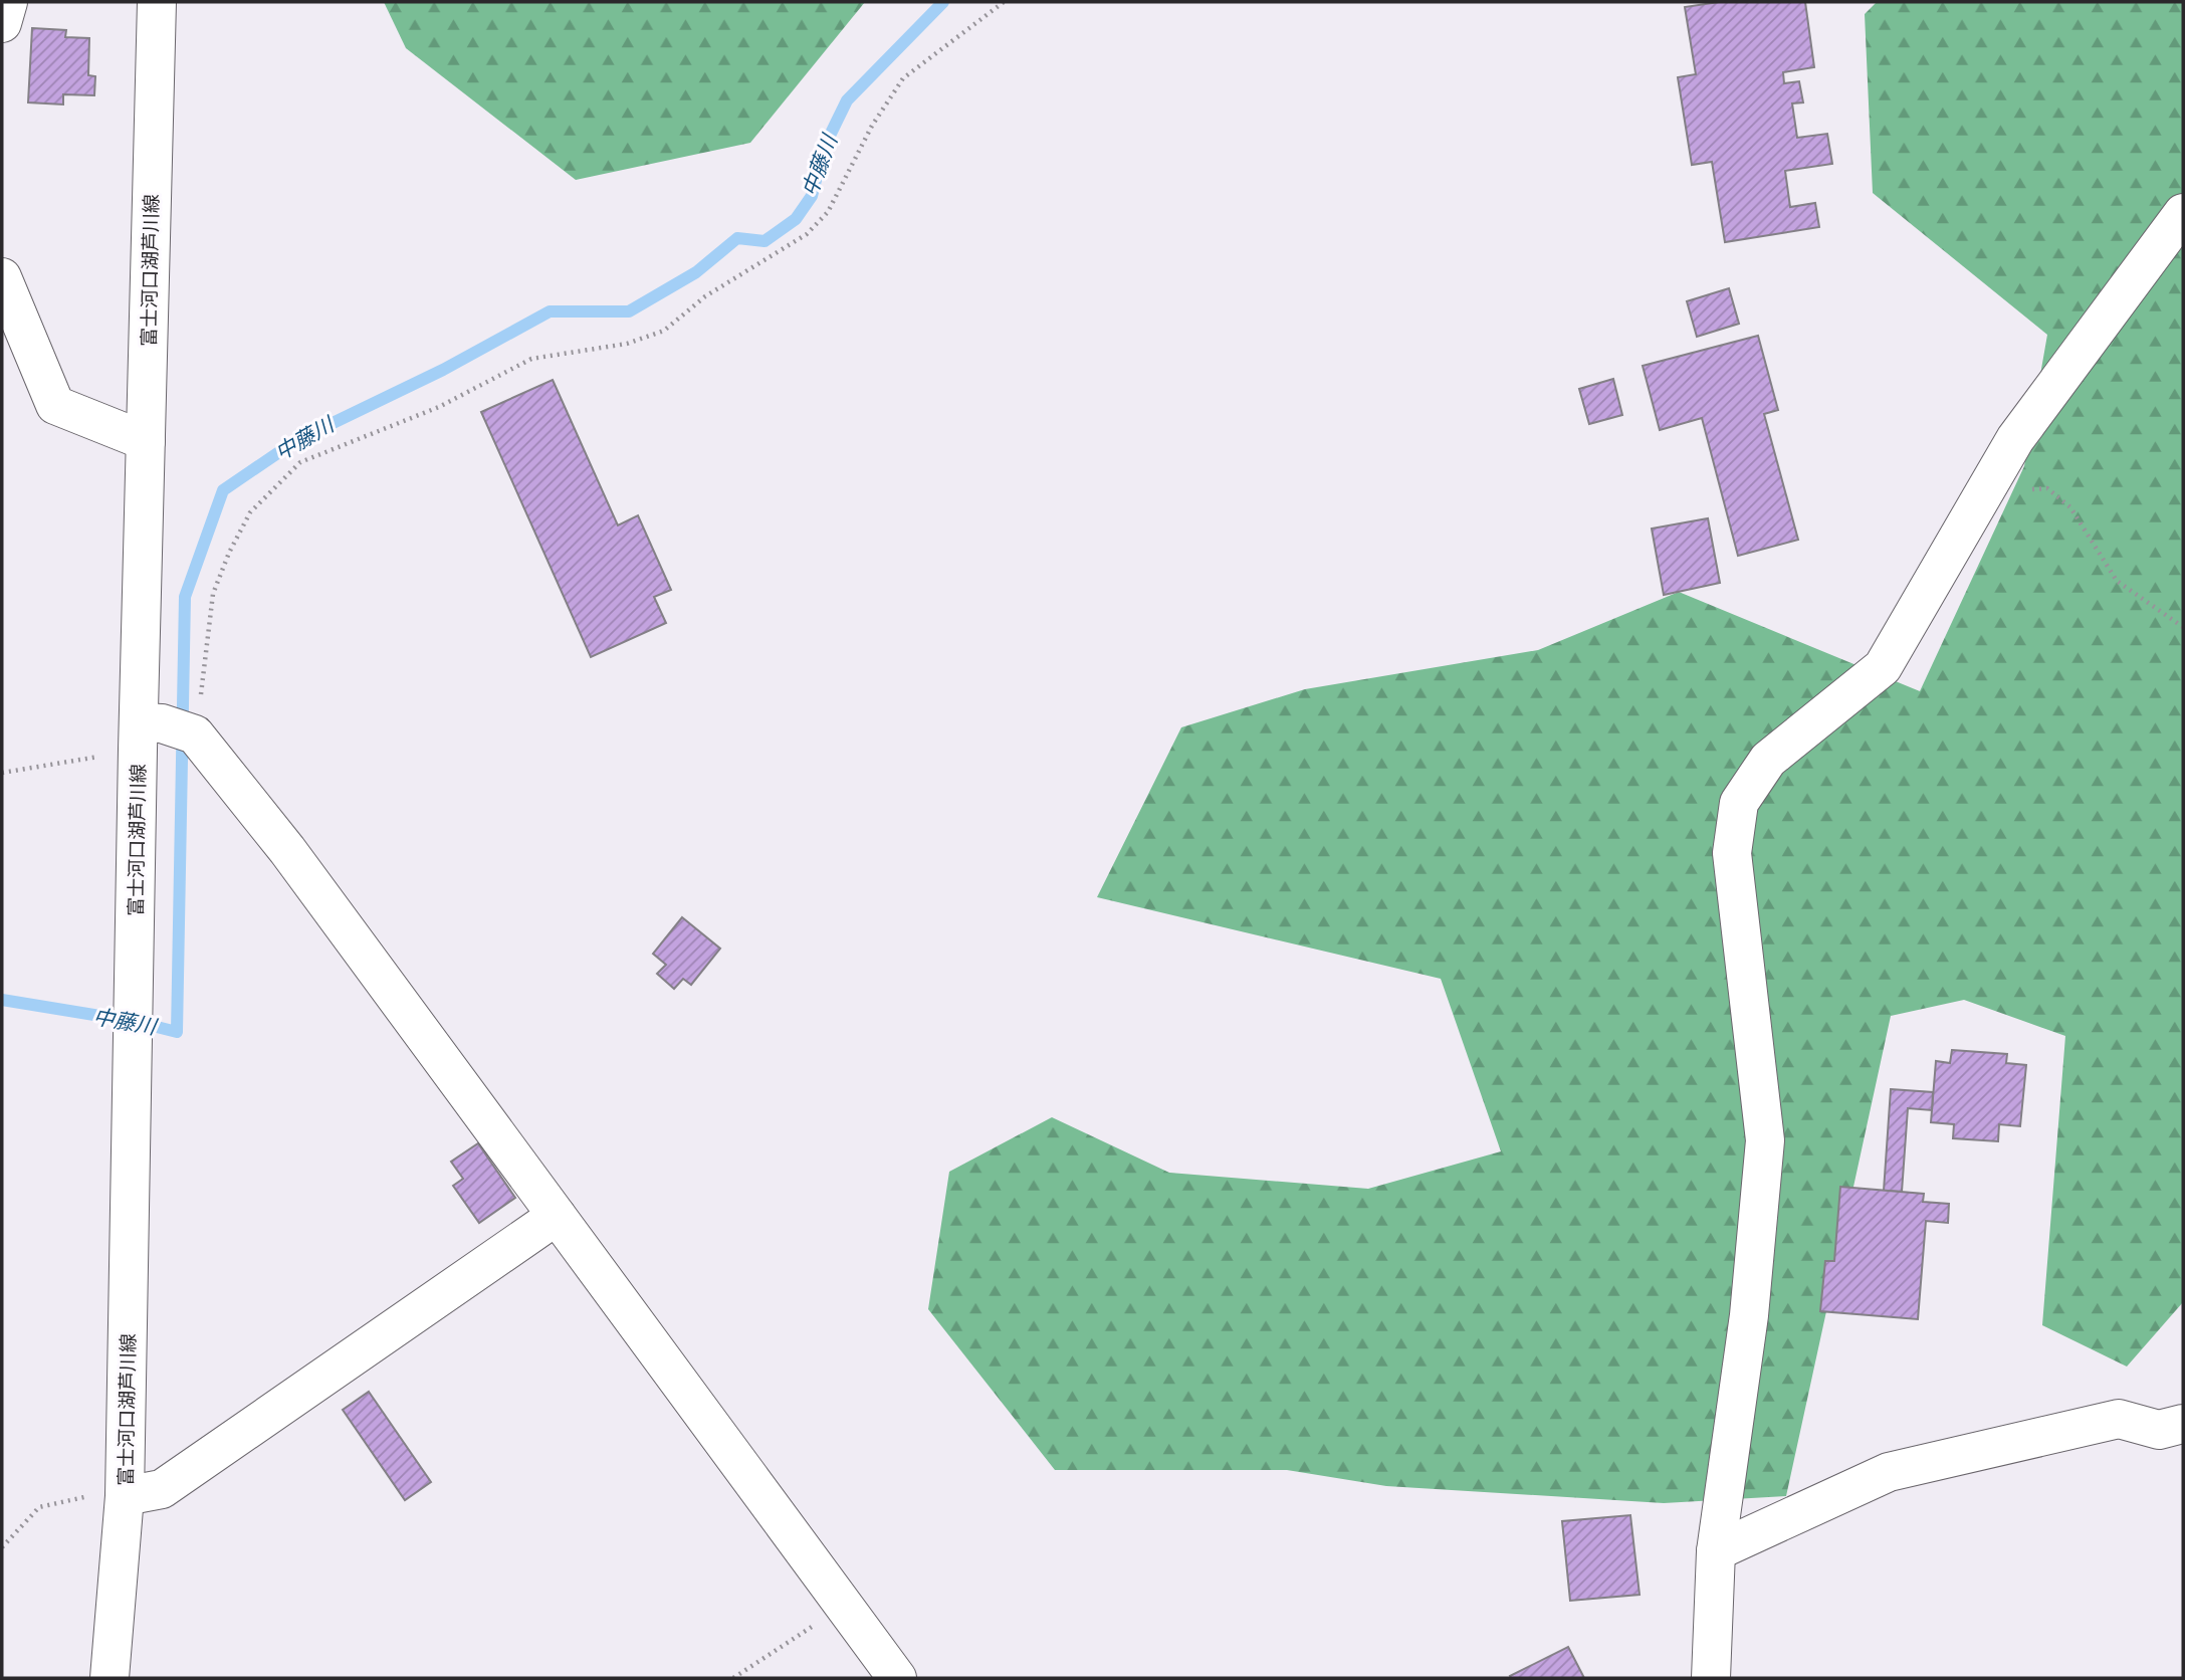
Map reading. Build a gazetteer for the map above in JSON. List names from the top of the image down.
{
  "streets": {
    "street": ["富士河口湖芦川線"]
  },
  "water": ["中藤川"]
}
